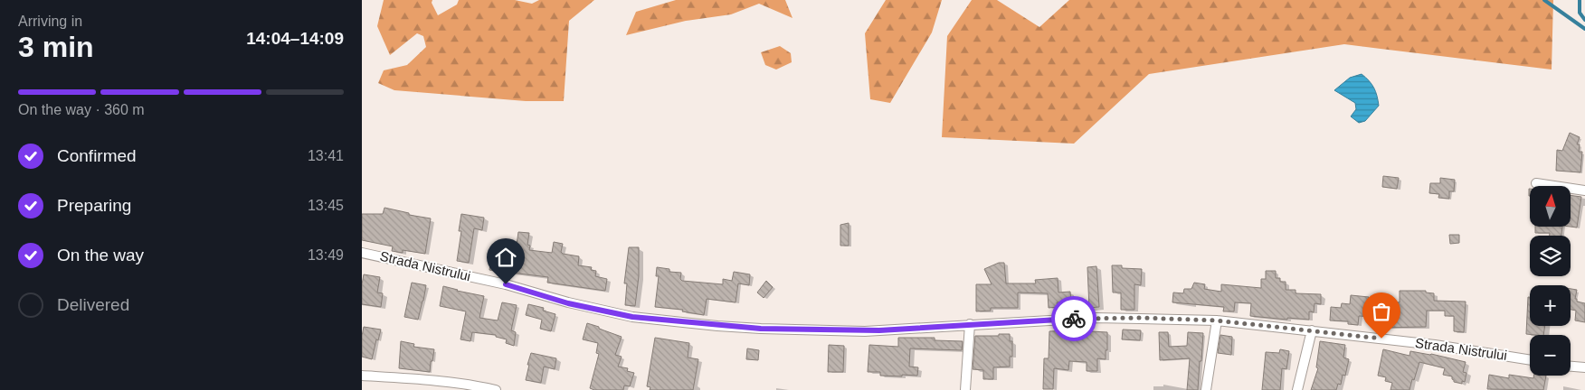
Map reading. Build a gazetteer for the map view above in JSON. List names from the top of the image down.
{
  "streets": {
    "street": ["Strada Nistrului"]
  },
  "north": "top",
  "page": {
    "heading": ["3 min", "Arriving in", "14:04–14:09"],
    "bar": "On the way · 360 m",
    "list": [
      ["Confirmed", "13:41"],
      ["Preparing", "13:45"],
      ["On the way", "13:49"],
      "Delivered"
    ],
    "map_buttons": ["+", "−"]
  }
}
